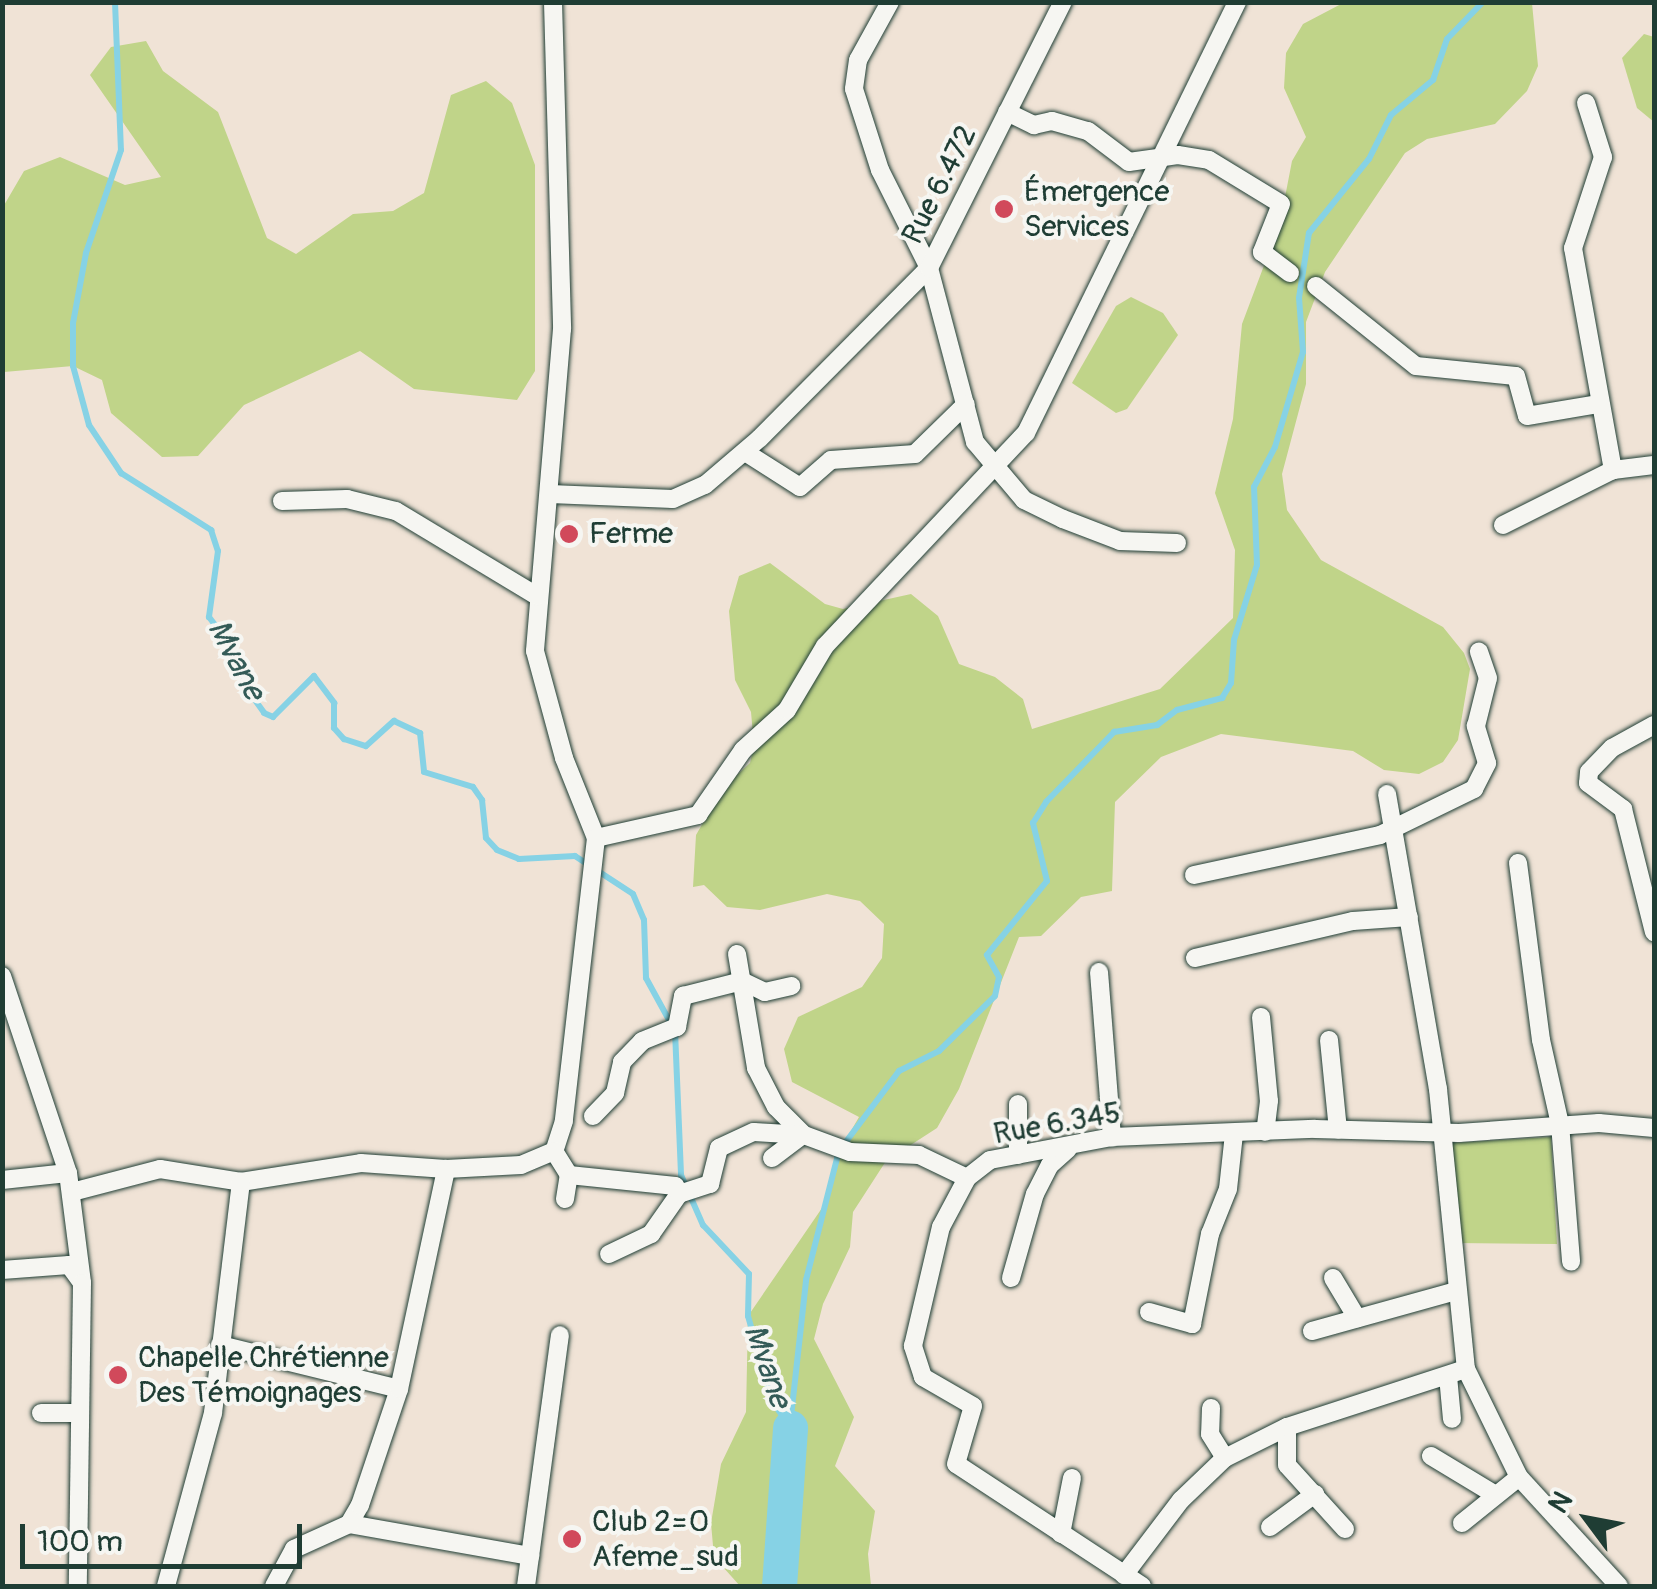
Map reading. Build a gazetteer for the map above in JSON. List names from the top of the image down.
{
  "streets": {
    "street": ["Rue 6.472", "Rue 6.345"]
  },
  "water": ["Mvane"],
  "places": [
    "Émergence Services",
    "Ferme",
    "Chapelle Chrétienne Des Témoignages",
    "Club 2=0 Afeme_sud"
  ],
  "scale_bar": "100 m",
  "north": "top left"
}
